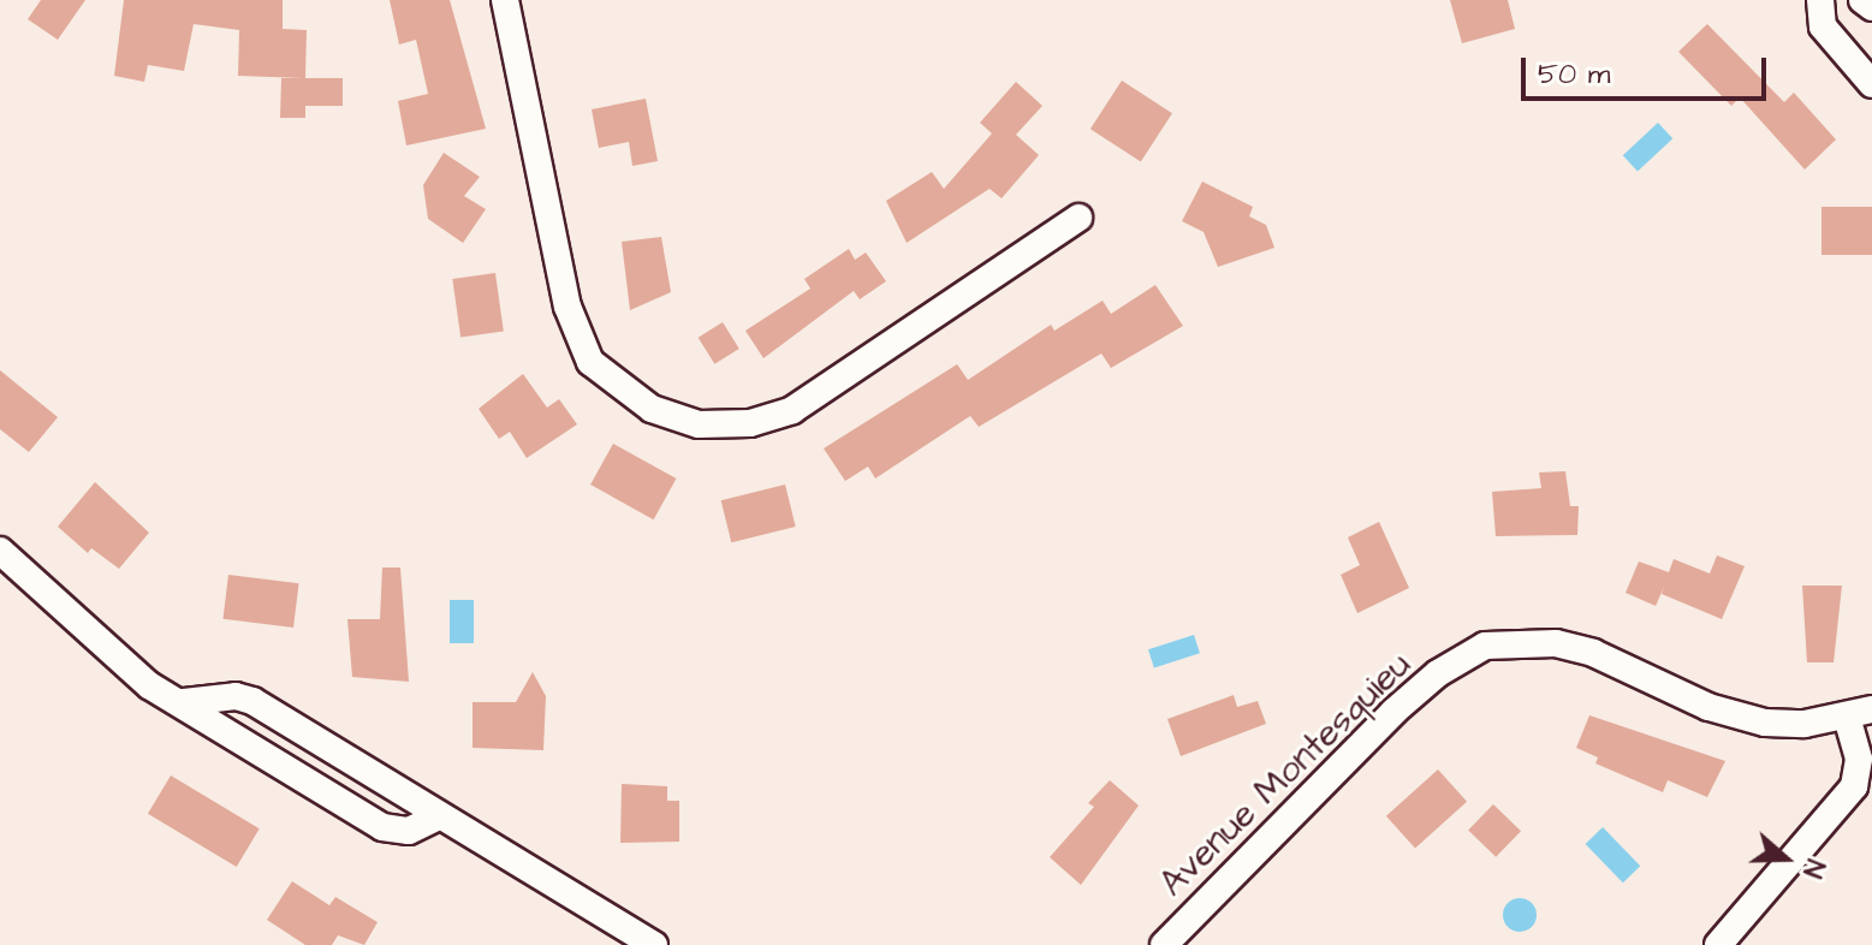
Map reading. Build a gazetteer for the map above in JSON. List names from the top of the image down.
{
  "streets": {
    "street": ["Avenue Montesquieu"]
  },
  "scale_bar": "50 m",
  "north": "right"
}
